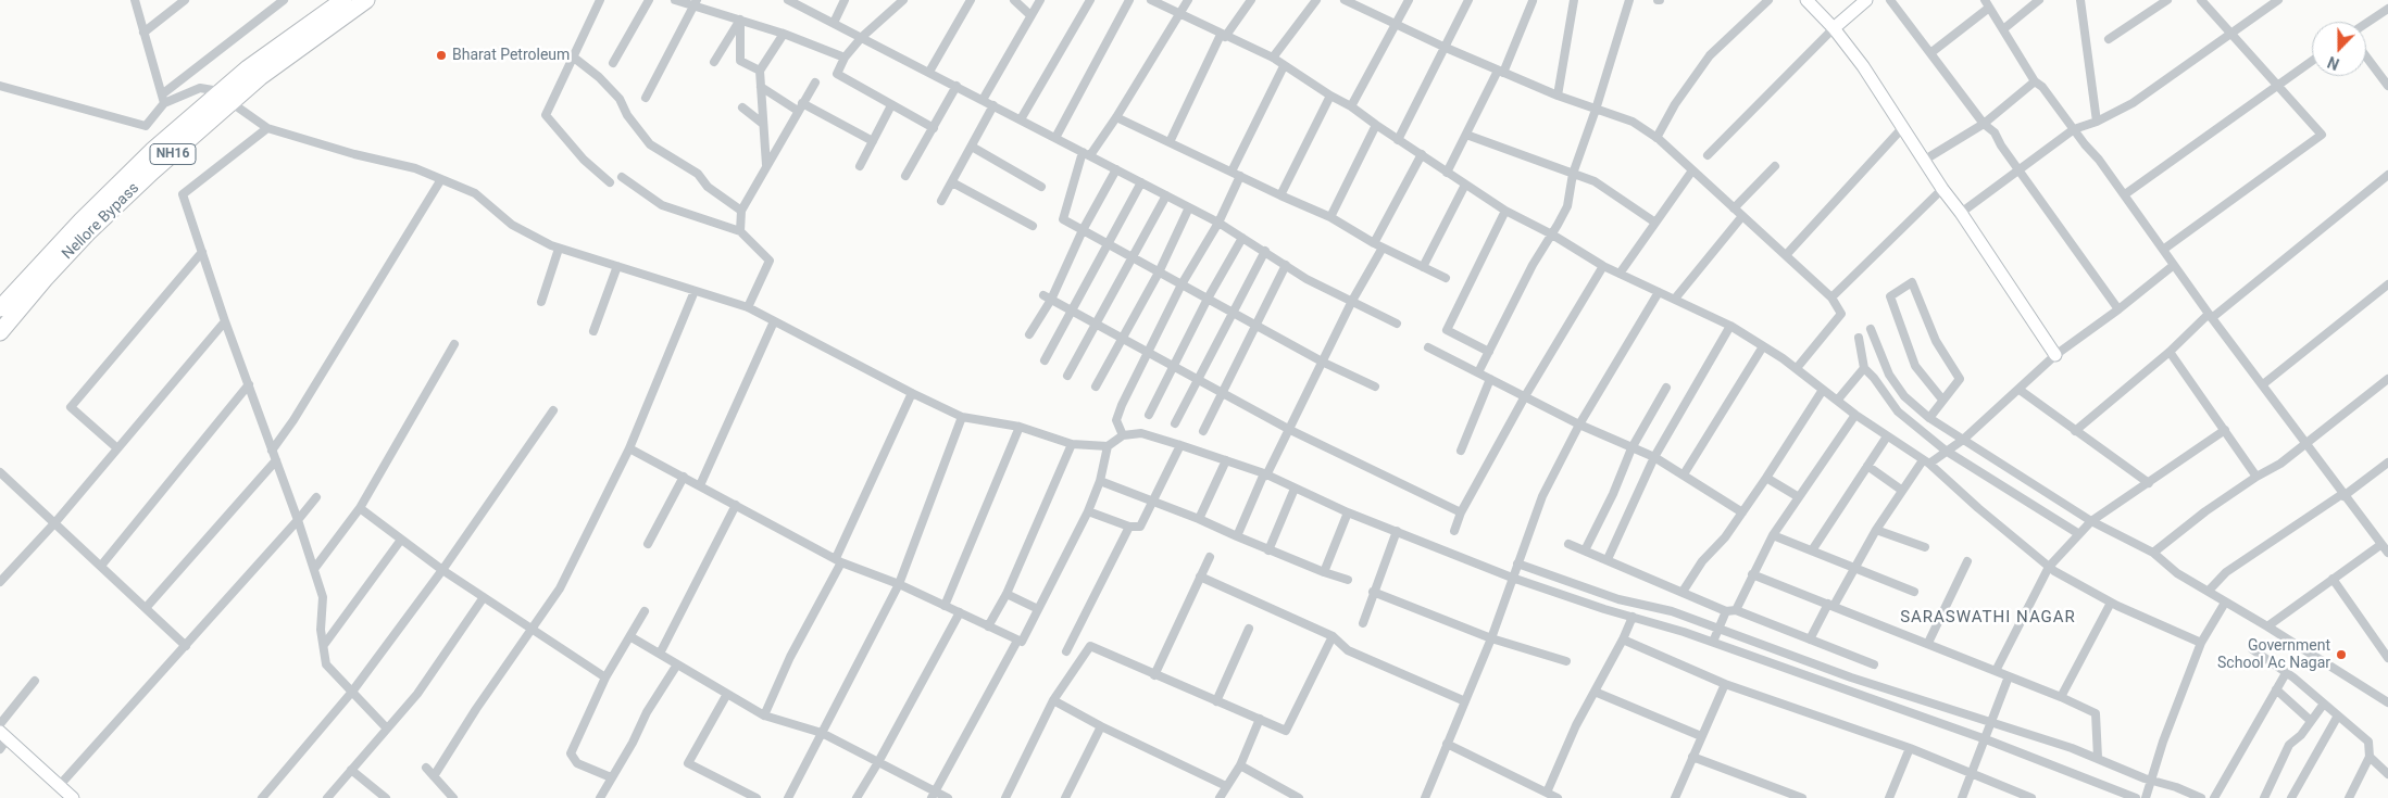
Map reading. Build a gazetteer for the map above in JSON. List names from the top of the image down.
{
  "streets": {
    "highway": ["NH16", "Nellore Bypass"]
  },
  "districts": ["SARASWATHI NAGAR"],
  "places": ["Bharat Petroleum", "Government School Ac Nagar"],
  "north": "bottom"
}
